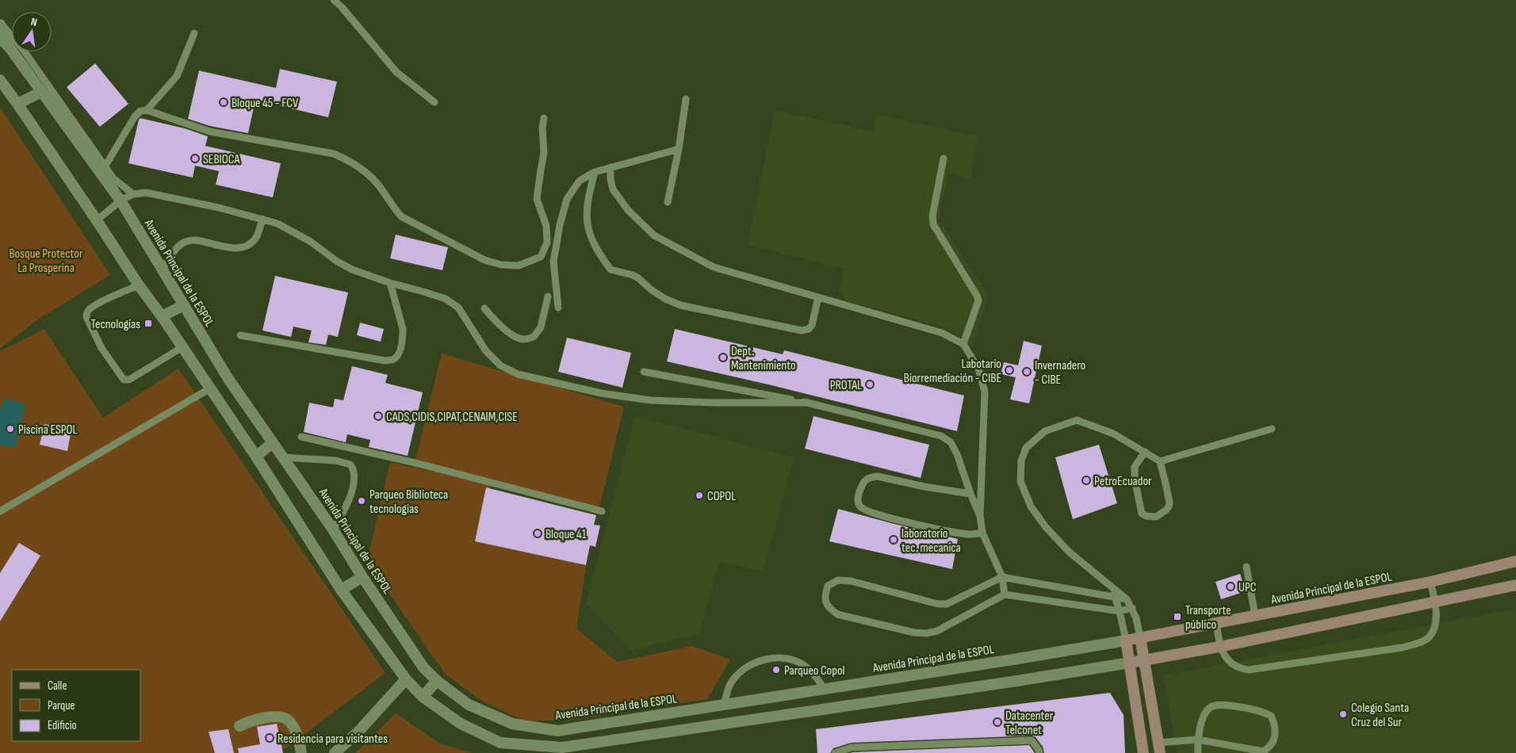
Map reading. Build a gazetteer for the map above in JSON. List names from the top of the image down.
{
  "streets": {
    "main road": ["Avenida Principal de la ESPOL"]
  },
  "parks": ["Bosque Protector La Prosperina"],
  "places": {
    "other": [
      "Bloque 45 - FCV",
      "SEBIOCA",
      "Dept. Mantenimiento",
      "Labotario Biorremediación - CIBE",
      "Invernadero - CIBE",
      "PROTAL",
      "CADS,CIDIS,CIPAT,CENAIM,CISE",
      "Piscina ESPOL",
      "PetroEcuador",
      "COPOL",
      "Parqueo Biblioteca tecnologias",
      "Bloque 41",
      "laboratorio tec. mecanica",
      "UPC",
      "Parqueo Copol",
      "Colegio Santa Cruz del Sur",
      "Datacenter Telconet",
      "Residencia para visitantes"
    ],
    "transit": ["Tecnologías", "Transporte público"]
  },
  "legend": ["Calle", "Parque", "Edificio"],
  "north": "top"
}
